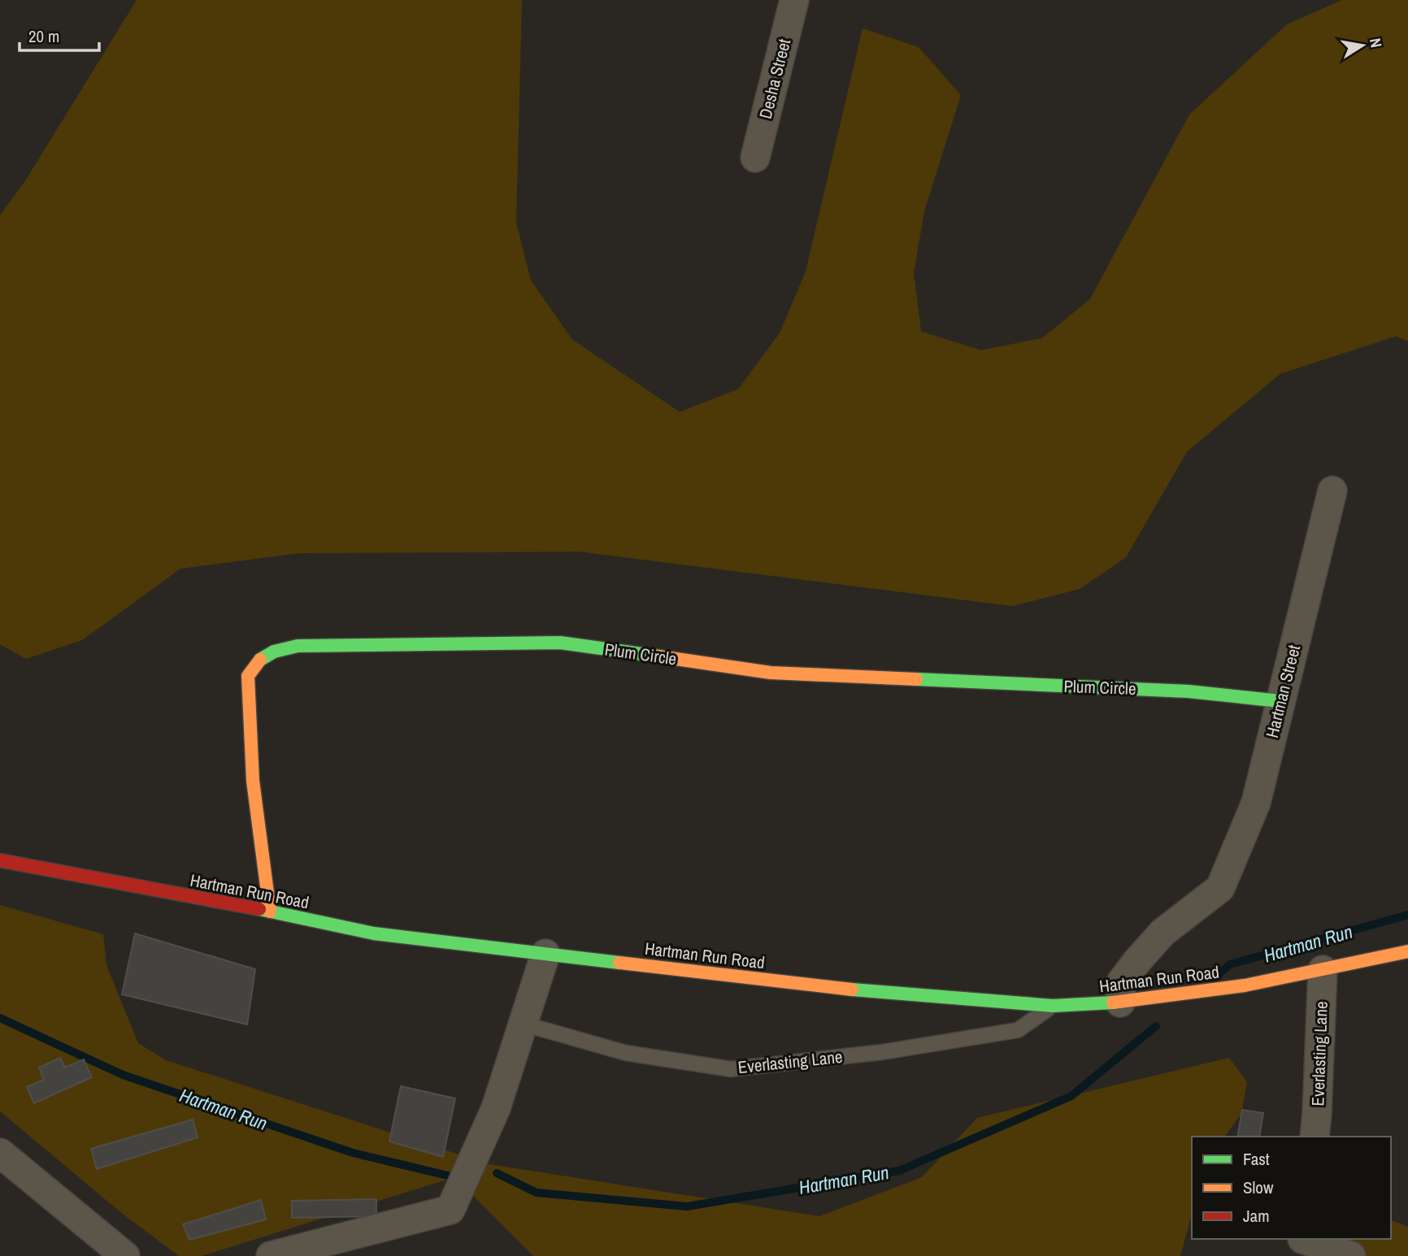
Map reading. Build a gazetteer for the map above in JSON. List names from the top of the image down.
{
  "streets": {
    "main road": ["Plum Circle", "Hartman Run Road"],
    "street": ["Desha Street", "Hartman Street", "Everlasting Lane"]
  },
  "crossings": [
    ["Plum Circle", "Hartman Street"],
    ["Plum Circle", "Hartman Run Road"],
    ["Hartman Street", "Hartman Run Road"],
    ["Hartman Run Road", "Everlasting Lane"]
  ],
  "water": ["Hartman Run"],
  "legend": ["Fast", "Slow", "Jam"],
  "scale_bar": "20 m",
  "north": "right"
}
